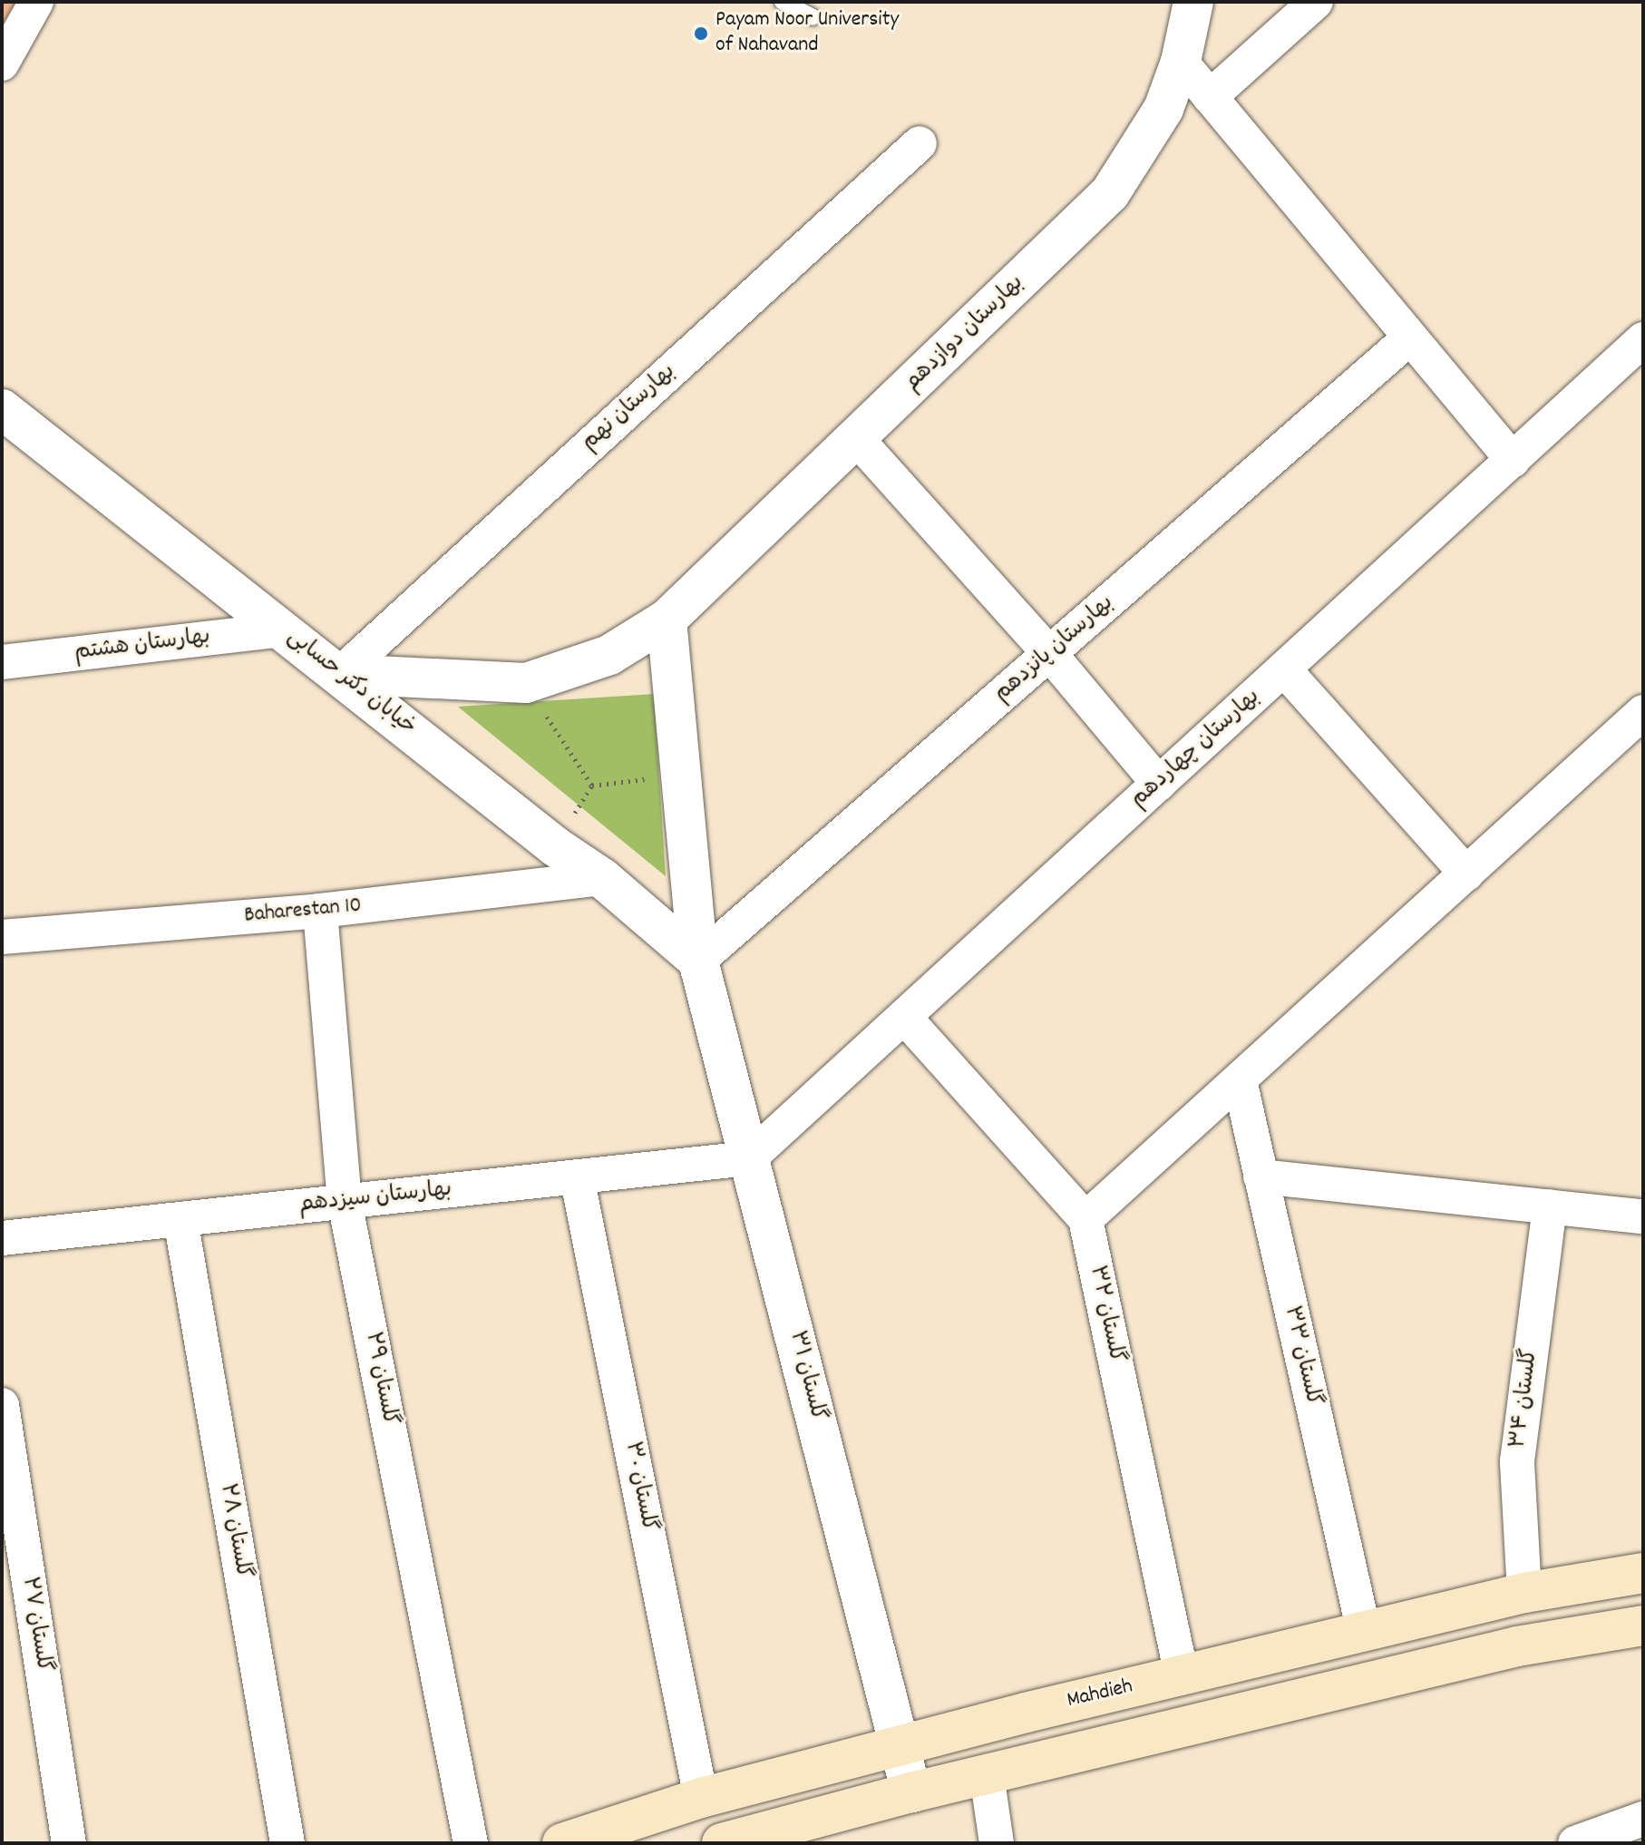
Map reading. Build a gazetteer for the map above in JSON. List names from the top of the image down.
{
  "streets": {
    "main road": ["Mahdieh"],
    "street": [
      "بهارستان دوازدهم",
      "بهارستان نهم",
      "بهارستان هشتم",
      "بهارستان پانزدهم",
      "خیابان دکتر حسابی",
      "بهارستان چهاردهم",
      "Baharestan 10",
      "بهارستان سیزدهم",
      "گلستان ۳۲",
      "گلستان ۳۳",
      "گلستان ۳۱",
      "گلستان ۲۹",
      "گلستان ۳۴",
      "گلستان ۳۰",
      "گلستان ۲۸",
      "گلستان ۲۷"
    ]
  },
  "crossings": [
    ["بهارستان دوازدهم", "گلستان ۳۱"],
    ["بهارستان نهم", "خیابان دکتر حسابی"],
    ["بهارستان هشتم", "خیابان دکتر حسابی"],
    ["بهارستان پانزدهم", "خیابان دکتر حسابی"],
    ["بهارستان پانزدهم", "گلستان ۳۱"],
    ["خیابان دکتر حسابی", "Baharestan 10"],
    ["خیابان دکتر حسابی", "گلستان ۳۱"],
    ["بهارستان چهاردهم", "بهارستان سیزدهم"],
    ["بهارستان چهاردهم", "گلستان ۳۲"],
    ["بهارستان چهاردهم", "گلستان ۳۱"],
    ["Baharestan 10", "گلستان ۲۹"],
    ["بهارستان سیزدهم", "گلستان ۳۱"],
    ["بهارستان سیزدهم", "گلستان ۲۹"],
    ["بهارستان سیزدهم", "گلستان ۳۰"],
    ["بهارستان سیزدهم", "گلستان ۲۸"],
    ["گلستان ۳۲", "Mahdieh"],
    ["گلستان ۳۳", "Mahdieh"],
    ["گلستان ۳۱", "Mahdieh"],
    ["گلستان ۳۴", "Mahdieh"],
    ["گلستان ۳۰", "Mahdieh"]
  ],
  "places": ["Payam Noor University of Nahavand"]
}
